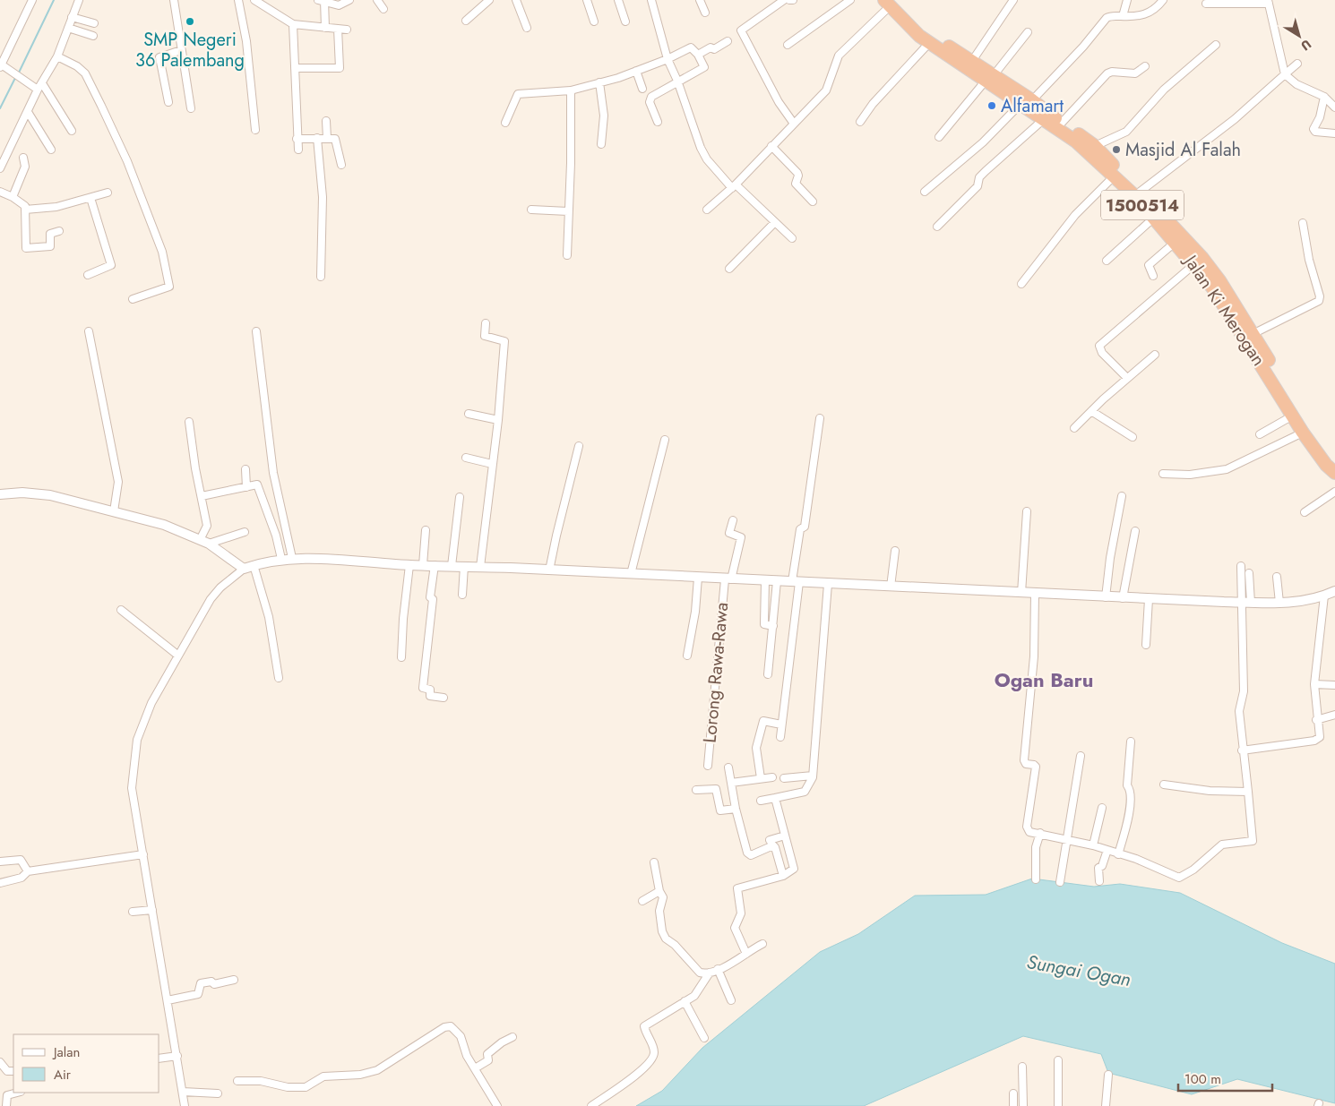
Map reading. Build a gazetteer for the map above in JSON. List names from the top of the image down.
{
  "streets": {
    "highway": ["1500514", "Jalan Ki Merogan"],
    "street": ["Lorong Rawa-Rawa"]
  },
  "districts": ["Ogan Baru"],
  "water": ["Sungai Ogan"],
  "places": ["SMP Negeri 36 Palembang", "Alfamart", "Masjid Al Falah"],
  "legend": ["Jalan", "Air"],
  "scale_bar": "100 m",
  "north": "bottom right"
}
